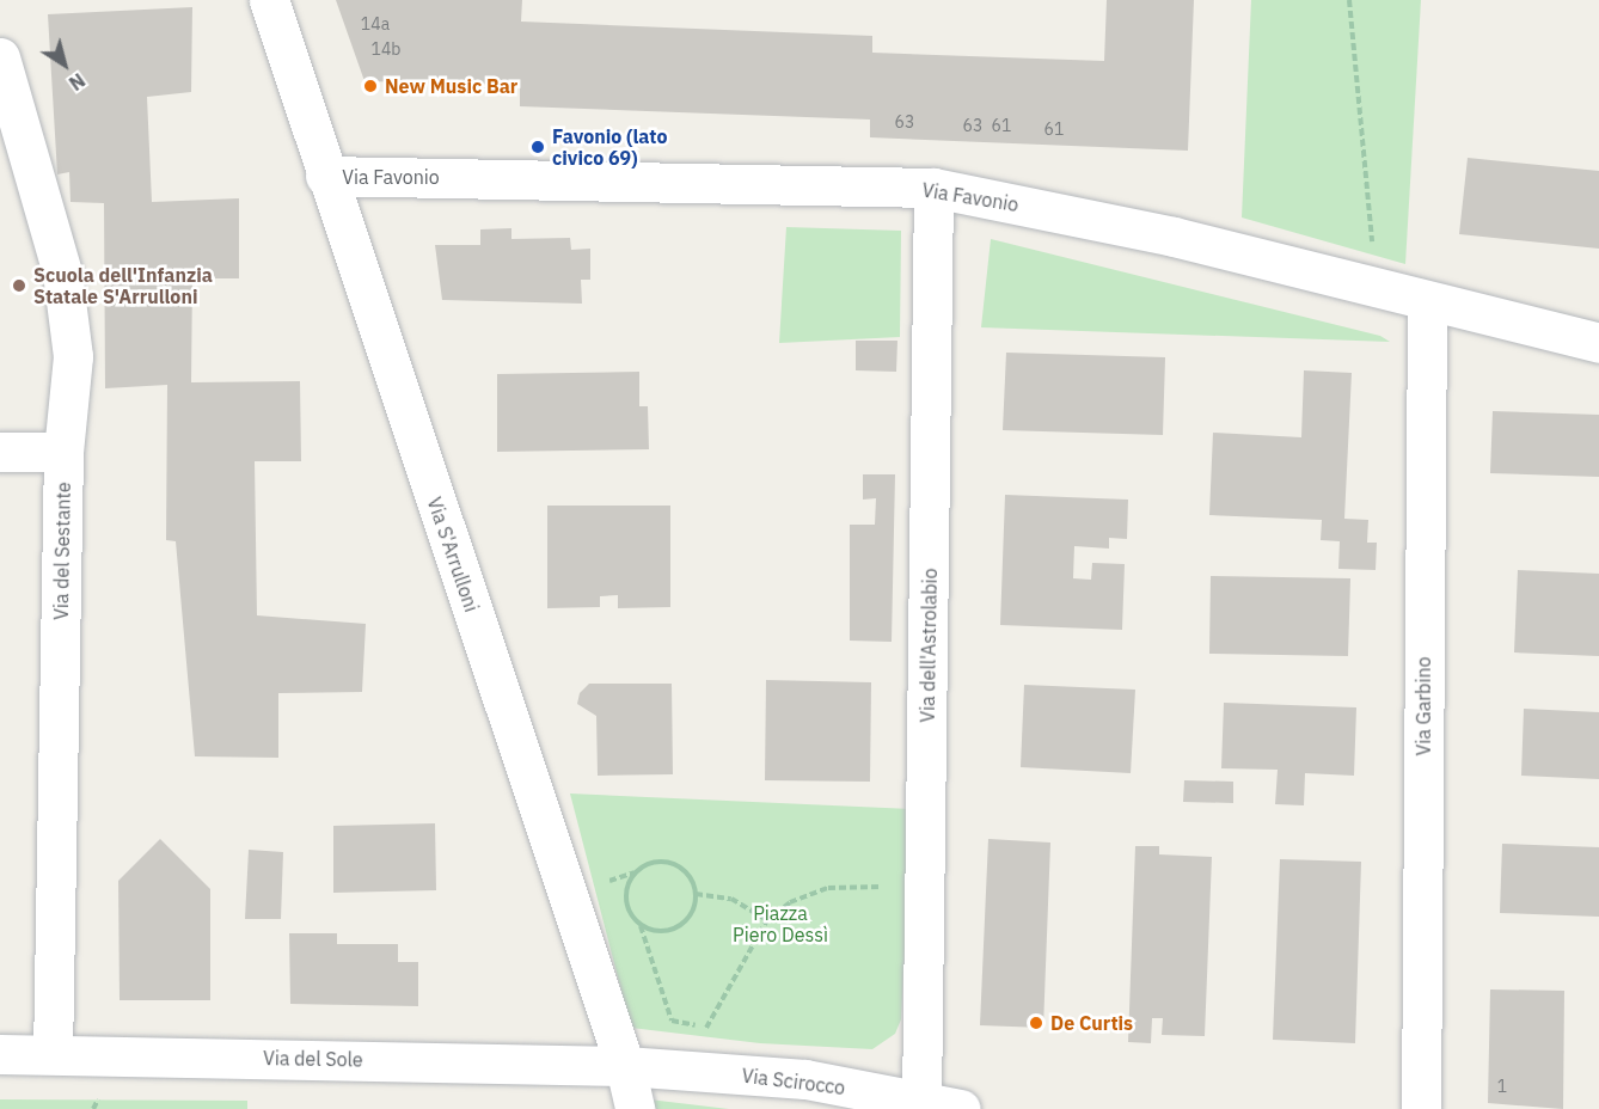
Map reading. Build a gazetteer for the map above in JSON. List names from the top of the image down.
{
  "streets": {
    "street": [
      "Via Favonio",
      "Via del Sestante",
      "Via S'Arrulloni",
      "Via dell'Astrolabio",
      "Via Garbino",
      "Via del Sole",
      "Via Scirocco"
    ]
  },
  "crossings": [
    ["Via Favonio", "Via S'Arrulloni"],
    ["Via Favonio", "Via dell'Astrolabio"],
    ["Via Favonio", "Via Garbino"],
    ["Via del Sestante", "Via del Sole"],
    ["Via S'Arrulloni", "Via del Sole"],
    ["Via S'Arrulloni", "Via Scirocco"],
    ["Via dell'Astrolabio", "Via Scirocco"],
    ["Via del Sole", "Via Scirocco"]
  ],
  "parks": ["Piazza Piero Dessì"],
  "places": [
    "New Music Bar",
    "Favonio (lato civico 69)",
    "Scuola dell'Infanzia Statale S'Arrulloni",
    "De Curtis"
  ],
  "house_numbers": [
    "14a",
    "14b",
    "63",
    "63",
    "61",
    "61",
    "1"
  ],
  "north": "bottom right"
}
